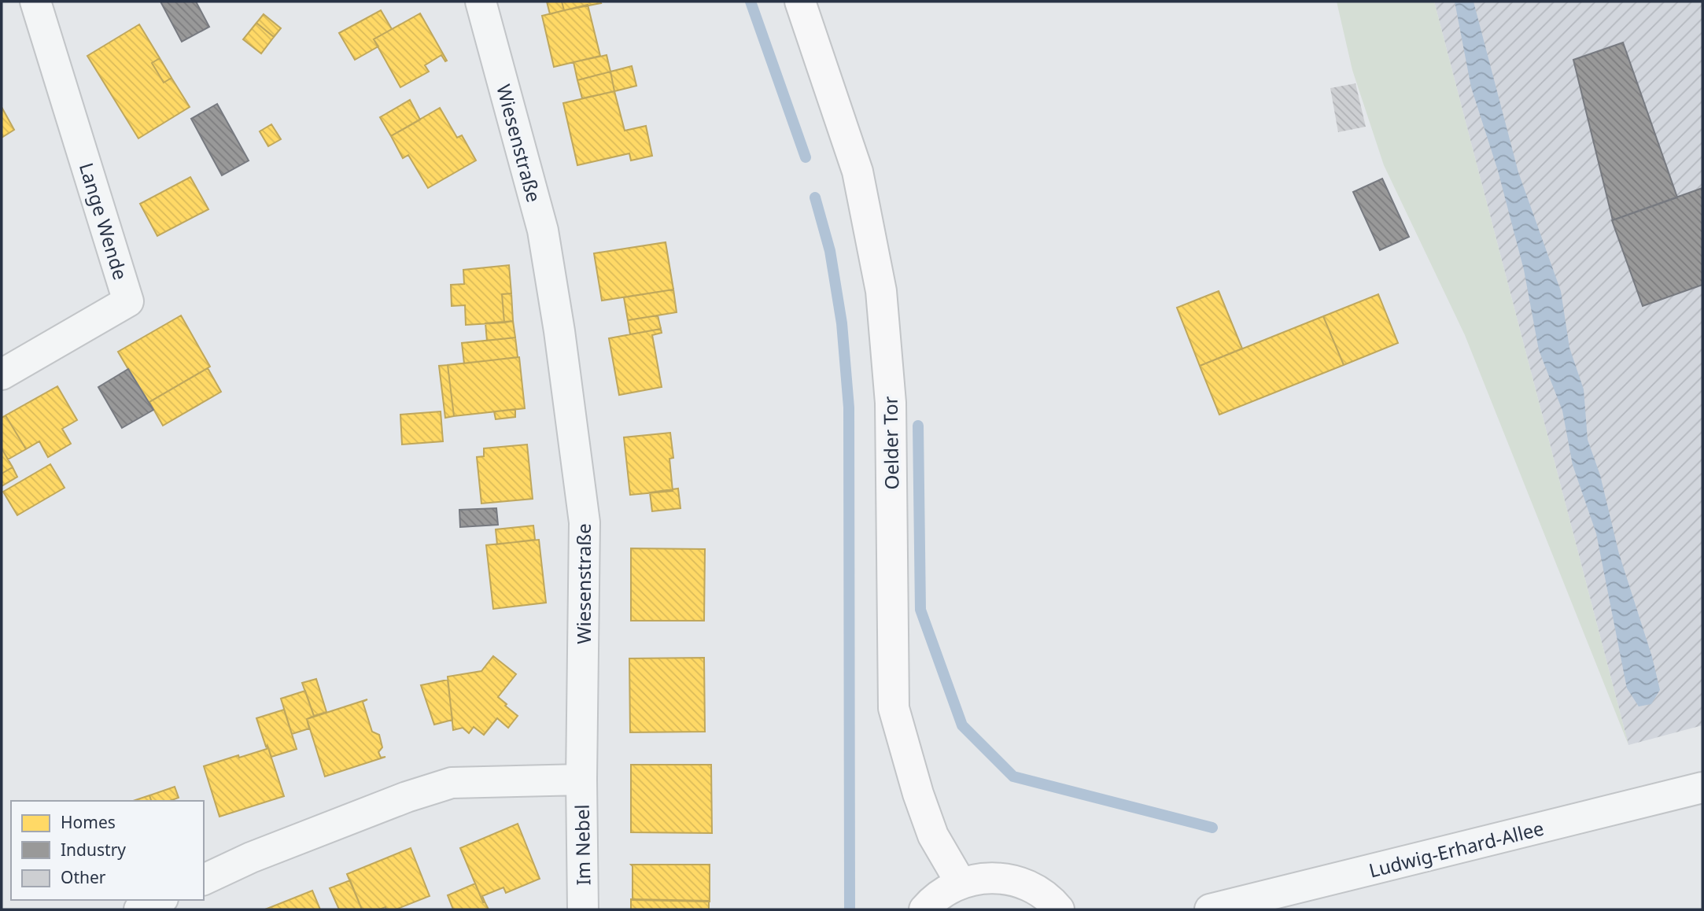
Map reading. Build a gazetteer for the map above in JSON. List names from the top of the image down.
{
  "streets": {
    "main road": ["Oelder Tor"],
    "street": [
      "Wiesenstraße",
      "Lange Wende",
      "Im Nebel",
      "Ludwig-Erhard-Allee"
    ]
  },
  "crossings": [
    ["Wiesenstraße", "Im Nebel"]
  ],
  "legend": ["Homes", "Industry", "Other"]
}
